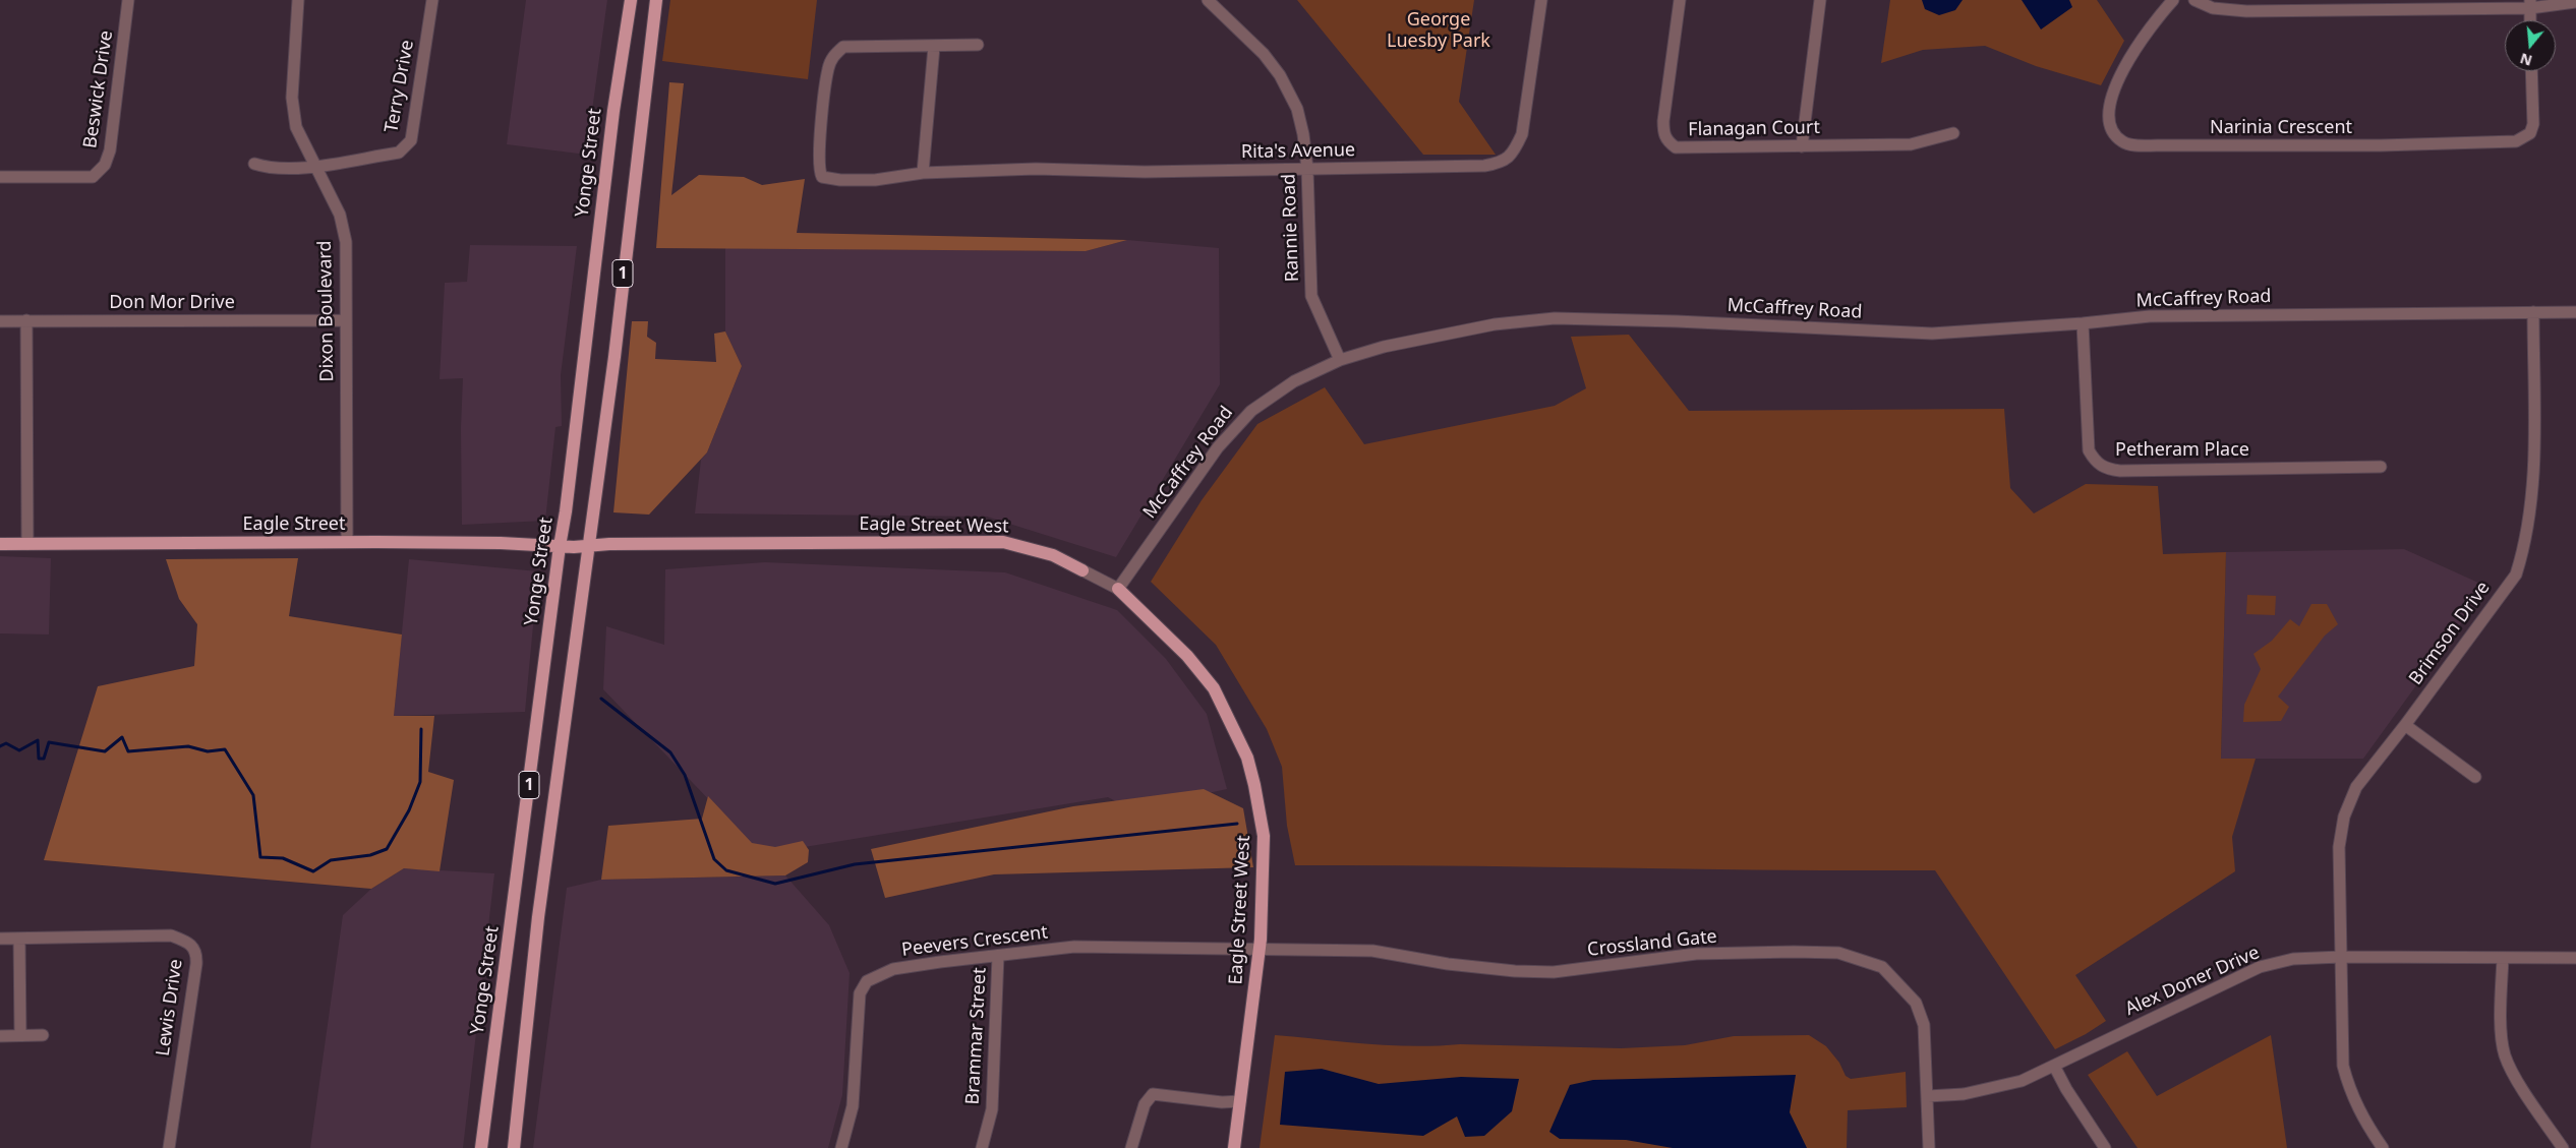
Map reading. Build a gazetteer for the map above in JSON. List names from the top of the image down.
{
  "streets": {
    "main road": [
      "Yonge Street",
      "1",
      "Eagle Street",
      "Eagle Street West"
    ],
    "street": [
      "Terry Drive",
      "Beswick Drive",
      "Narinia Crescent",
      "Flanagan Court",
      "Rita's Avenue",
      "Rannie Road",
      "McCaffrey Road",
      "Don Mor Drive",
      "Dixon Boulevard",
      "Petheram Place",
      "Brimson Drive",
      "Peevers Crescent",
      "Crossland Gate",
      "Alex Doner Drive",
      "Lewis Drive",
      "Brammar Street"
    ]
  },
  "crossings": [
    ["Terry Drive", "Dixon Boulevard"],
    ["Rita's Avenue", "Rannie Road"],
    ["Yonge Street", "Eagle Street"],
    ["Rannie Road", "McCaffrey Road"],
    ["1", "Eagle Street"],
    ["1", "Eagle Street West"],
    ["McCaffrey Road", "Petheram Place"],
    ["McCaffrey Road", "Eagle Street West"],
    ["McCaffrey Road", "Brimson Drive"],
    ["Don Mor Drive", "Dixon Boulevard"],
    ["Dixon Boulevard", "Eagle Street"],
    ["Eagle Street", "Eagle Street West"],
    ["Eagle Street West", "Peevers Crescent"],
    ["Eagle Street West", "Crossland Gate"],
    ["Brimson Drive", "Alex Doner Drive"],
    ["Peevers Crescent", "Crossland Gate"],
    ["Peevers Crescent", "Brammar Street"],
    ["Crossland Gate", "Alex Doner Drive"]
  ],
  "parks": ["George Luesby Park"],
  "north": "bottom"
}
